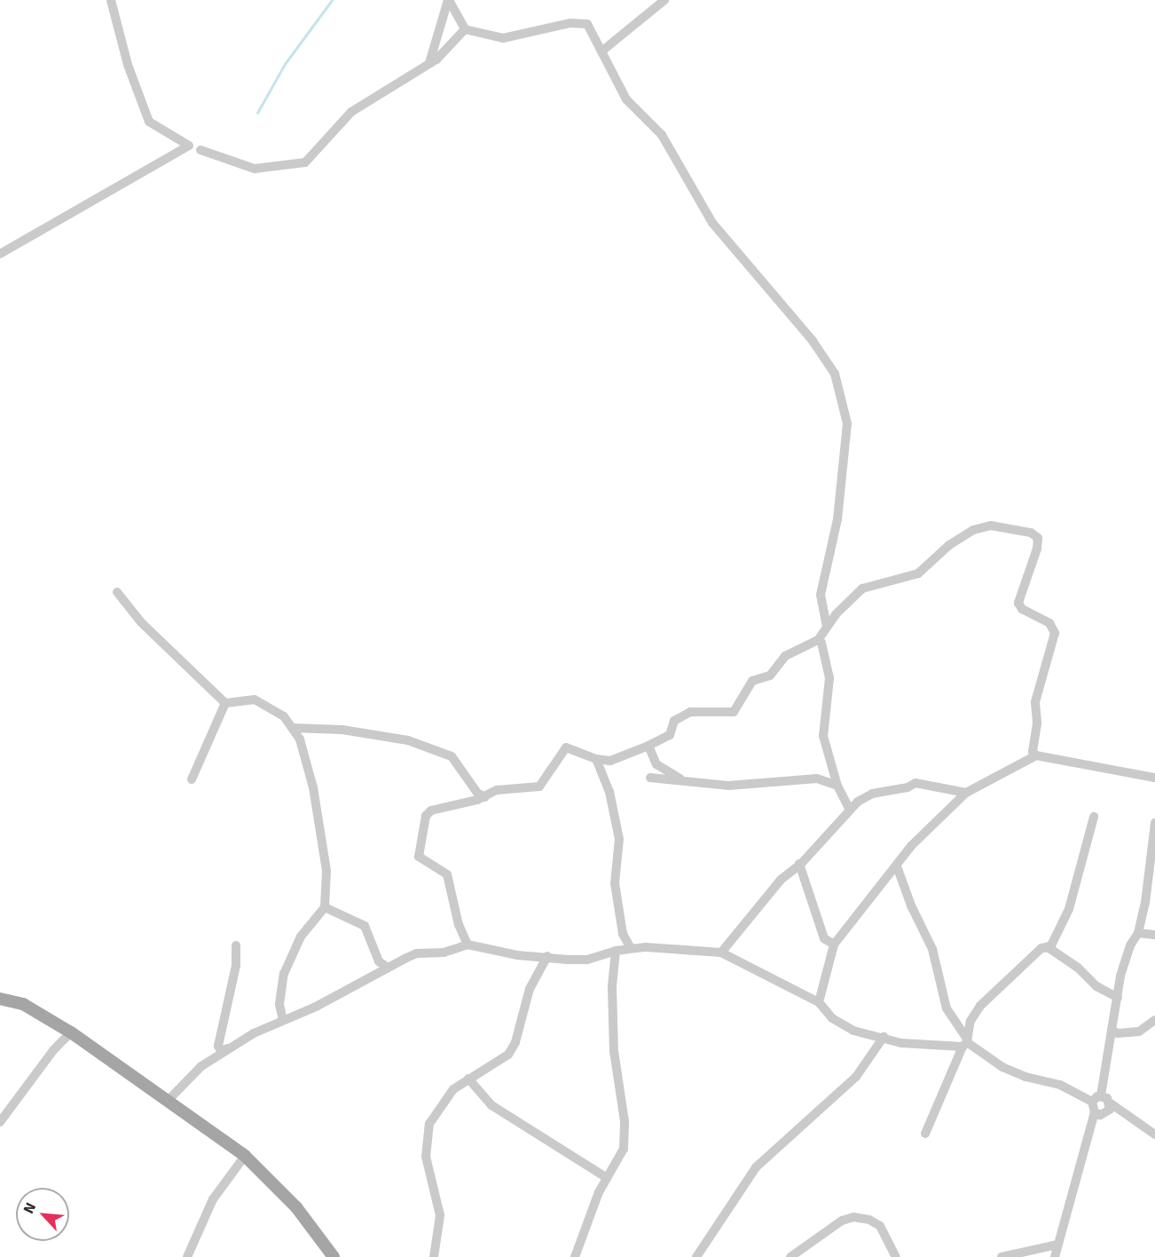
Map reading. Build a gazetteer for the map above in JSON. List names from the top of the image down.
{
  "north": "top left"
}
